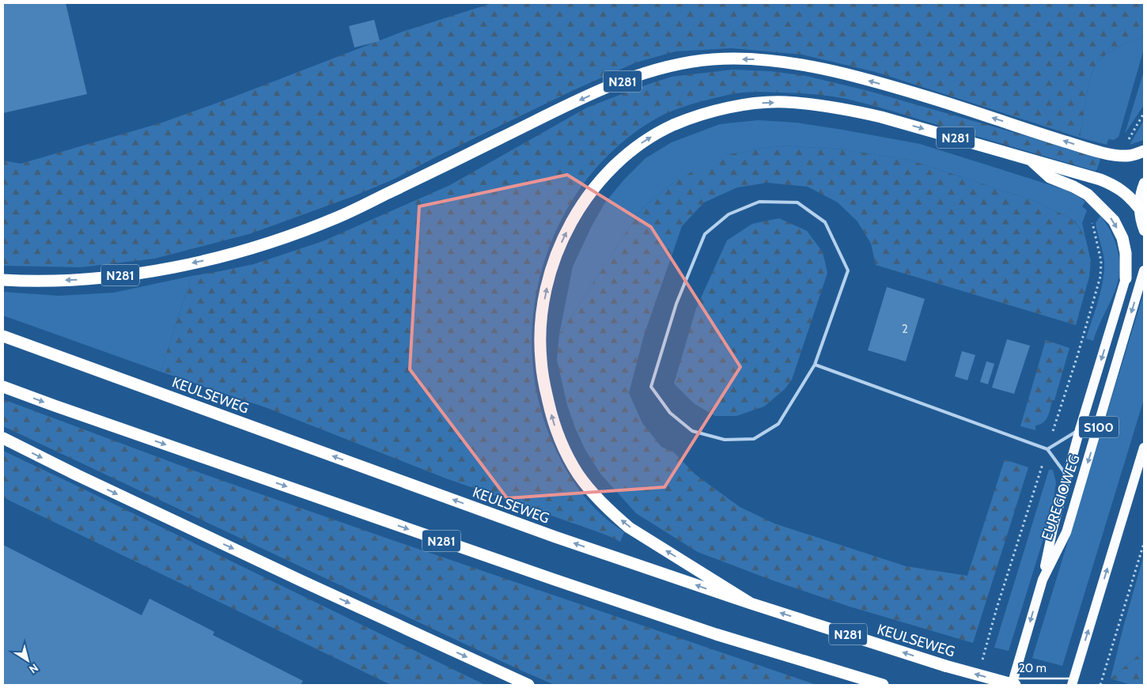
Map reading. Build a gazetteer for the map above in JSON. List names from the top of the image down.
{
  "streets": {
    "highway": ["N281", "KEULSEWEG"],
    "main road": ["S100", "EUREGIOWEG"]
  },
  "crossings": [
    ["N281", "KEULSEWEG"],
    ["N281", "S100"],
    ["S100", "EUREGIOWEG"]
  ],
  "house_numbers": ["2"],
  "scale_bar": "20 m",
  "north": "bottom right"
}
